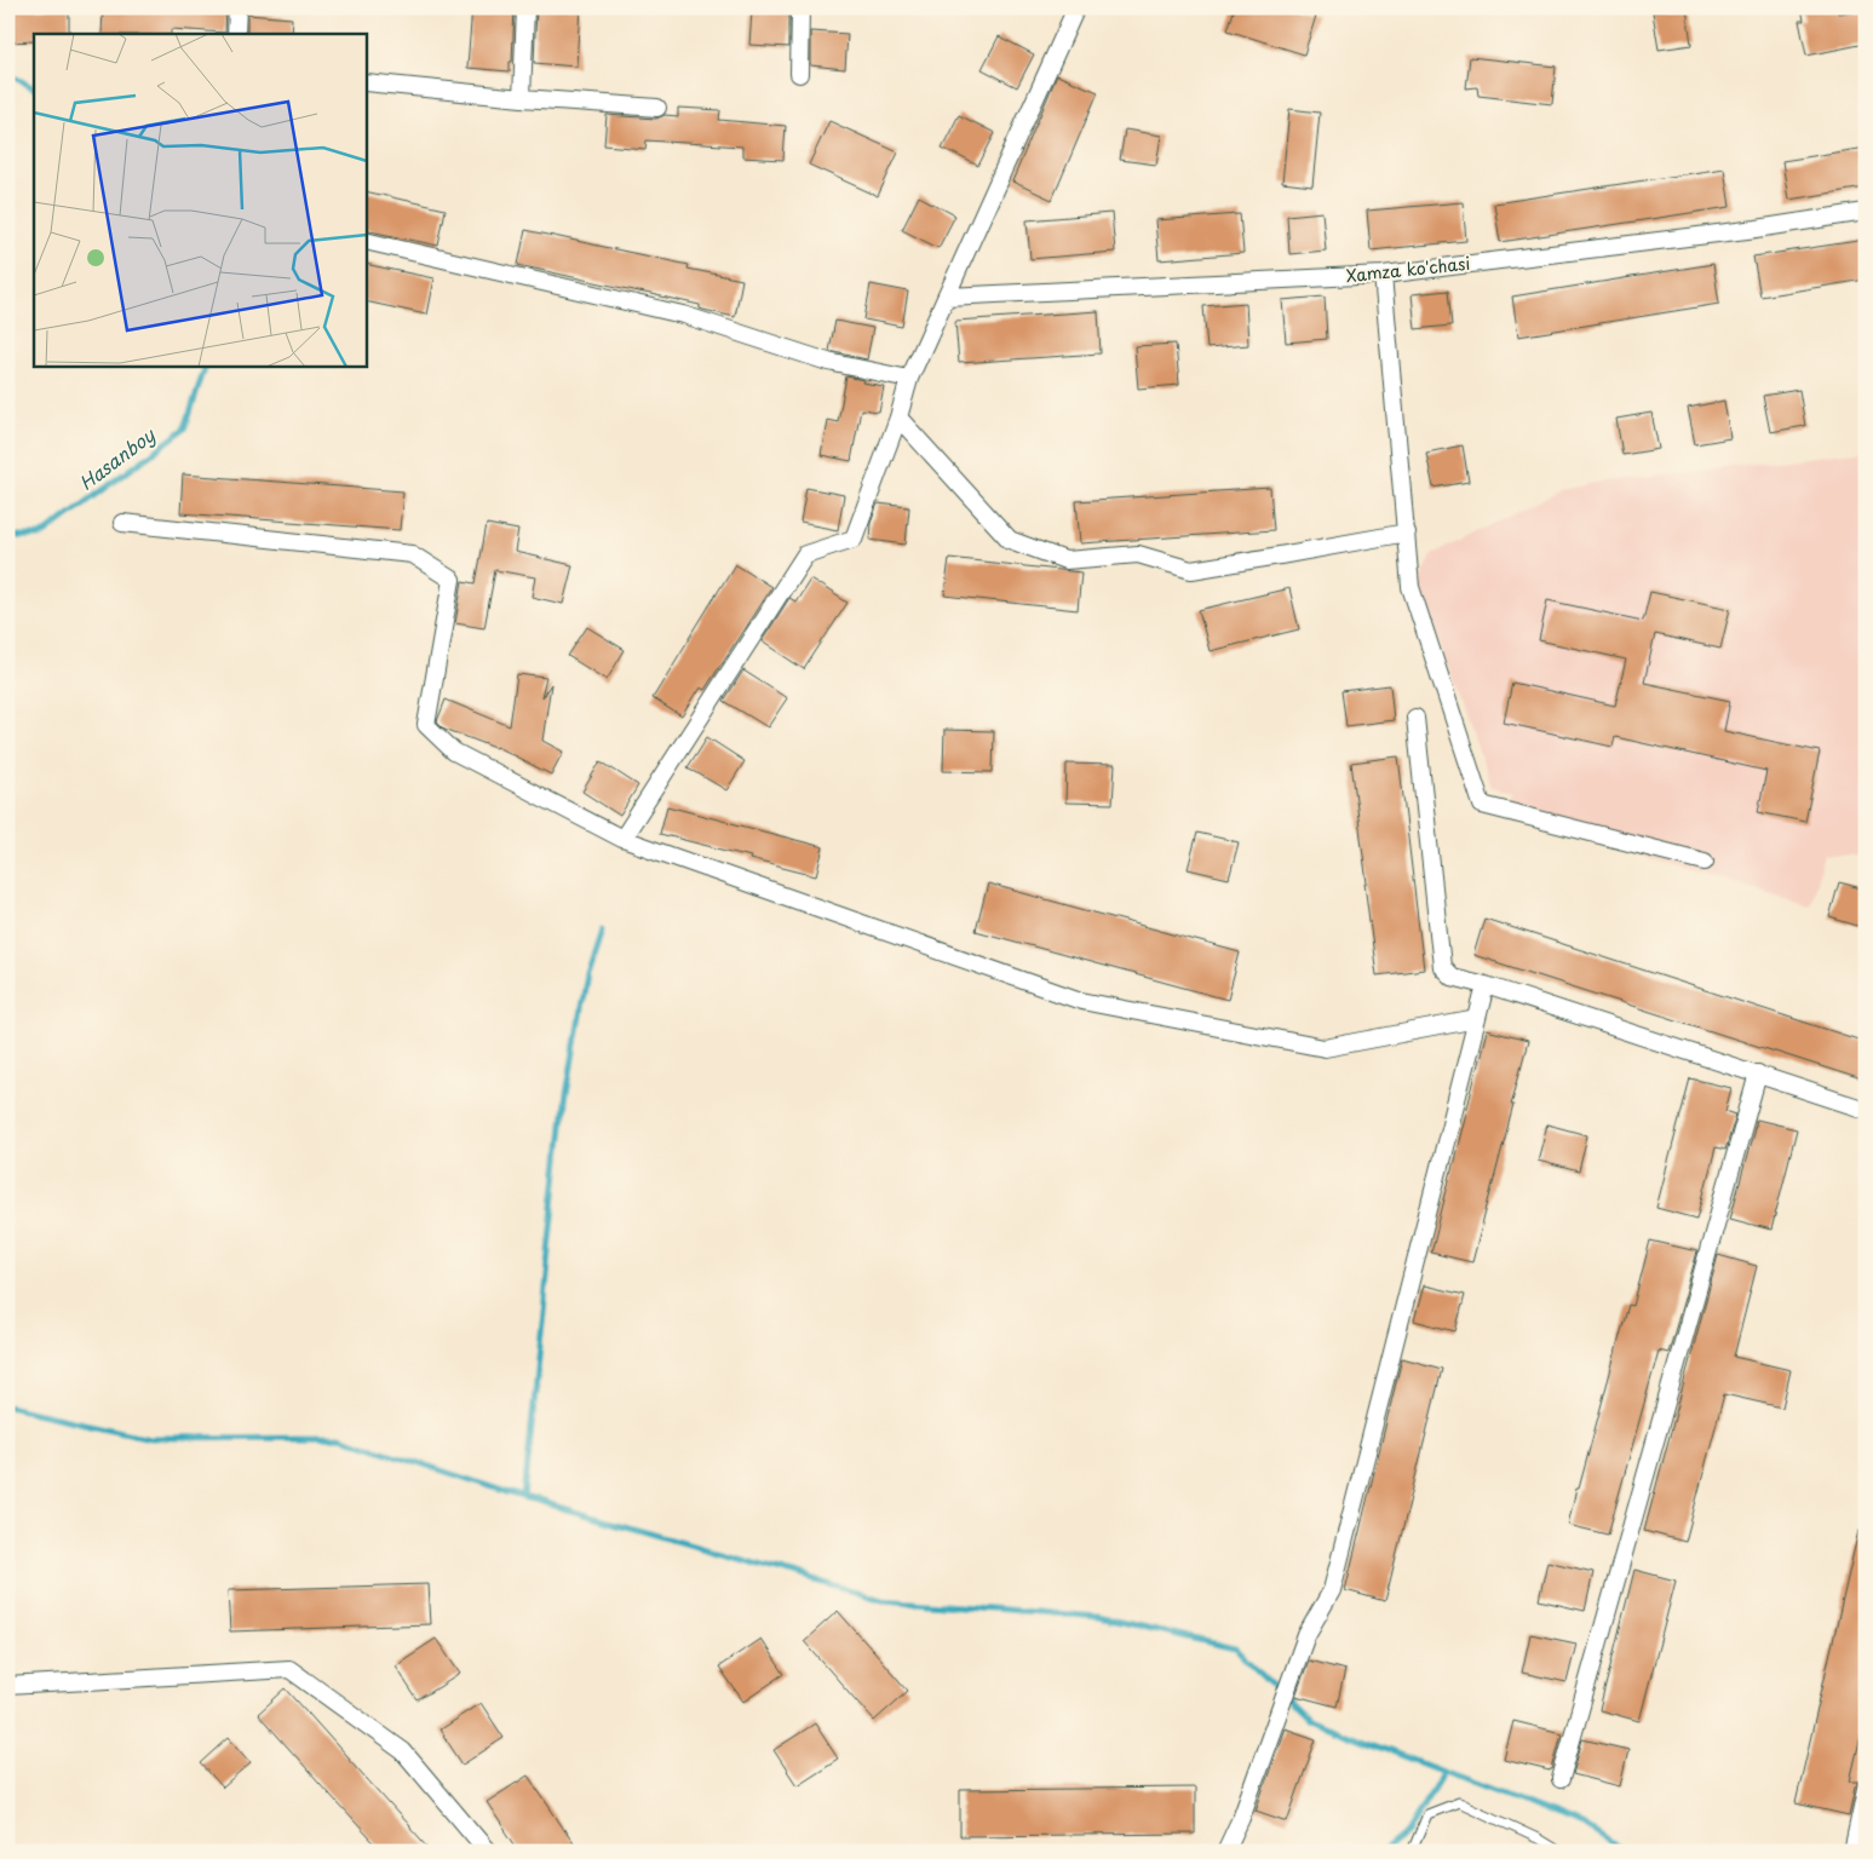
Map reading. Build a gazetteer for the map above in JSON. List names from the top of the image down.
{
  "streets": {
    "street": ["Xamza ko'chasi"]
  },
  "water": ["Hasanboy"]
}
